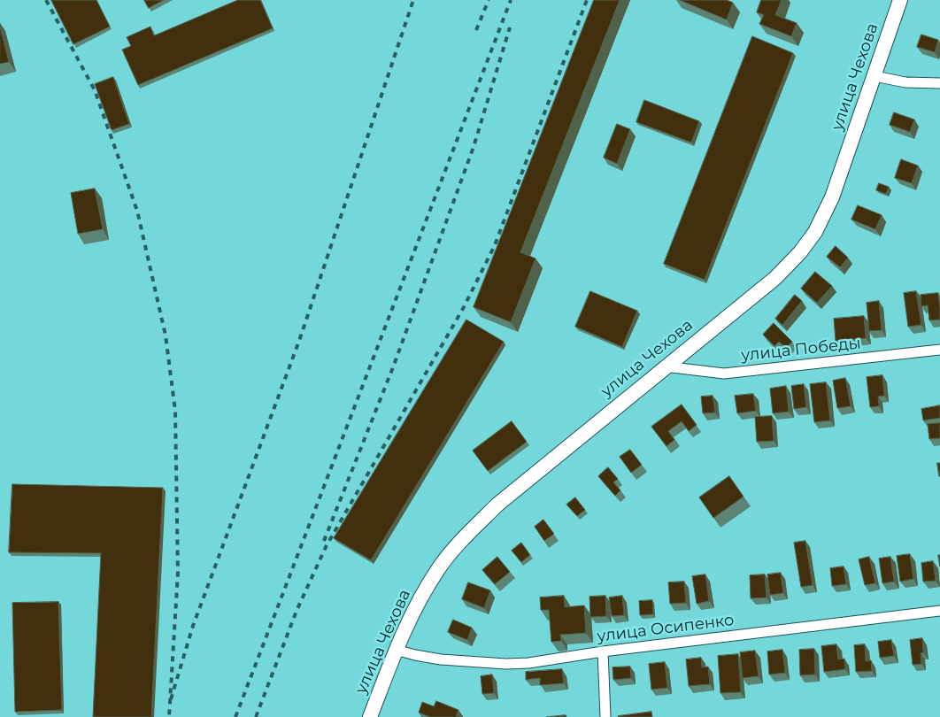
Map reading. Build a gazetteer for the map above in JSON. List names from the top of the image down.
{
  "streets": {
    "main road": ["улица Чехова"],
    "street": ["улица Победы", "улица Осипенко"]
  },
  "crossings": [
    ["улица Чехова", "улица Победы"],
    ["улица Чехова", "улица Осипенко"]
  ]
}
